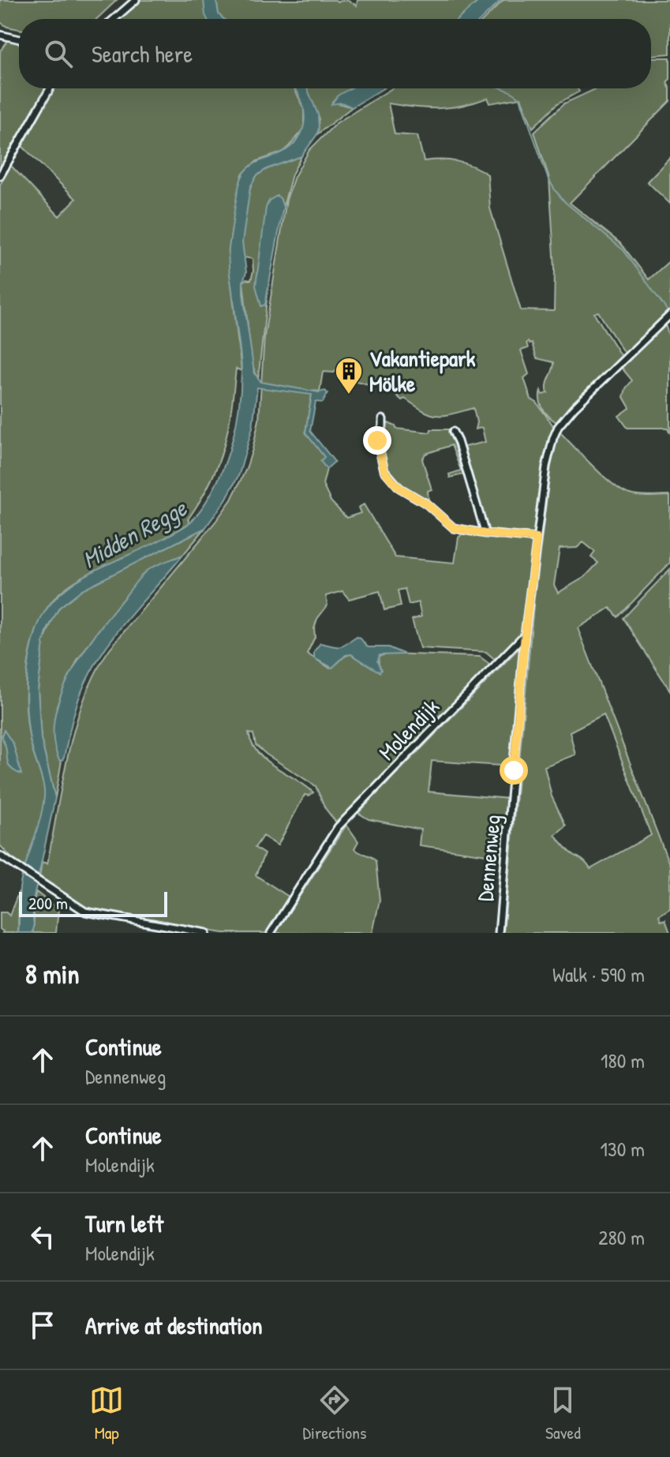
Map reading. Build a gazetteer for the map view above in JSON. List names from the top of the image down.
{
  "streets": {
    "street": ["Molendijk", "Dennenweg"]
  },
  "crossings": [
    ["Molendijk", "Dennenweg"]
  ],
  "water": ["Midden Regge"],
  "places": {
    "building": ["Vakantiepark Mölke"]
  },
  "scale_bar": "200 m",
  "page": {
    "search": "Search here",
    "scale": "200 m",
    "heading": ["8 min", "Walk · 590 m"],
    "list": [
      ["Continue", "Dennenweg", "180 m"],
      ["Continue", "Molendijk", "130 m"],
      ["Turn left", "Molendijk", "280 m"],
      "Arrive at destination"
    ],
    "nav": ["Map", "Directions", "Saved"]
  }
}
